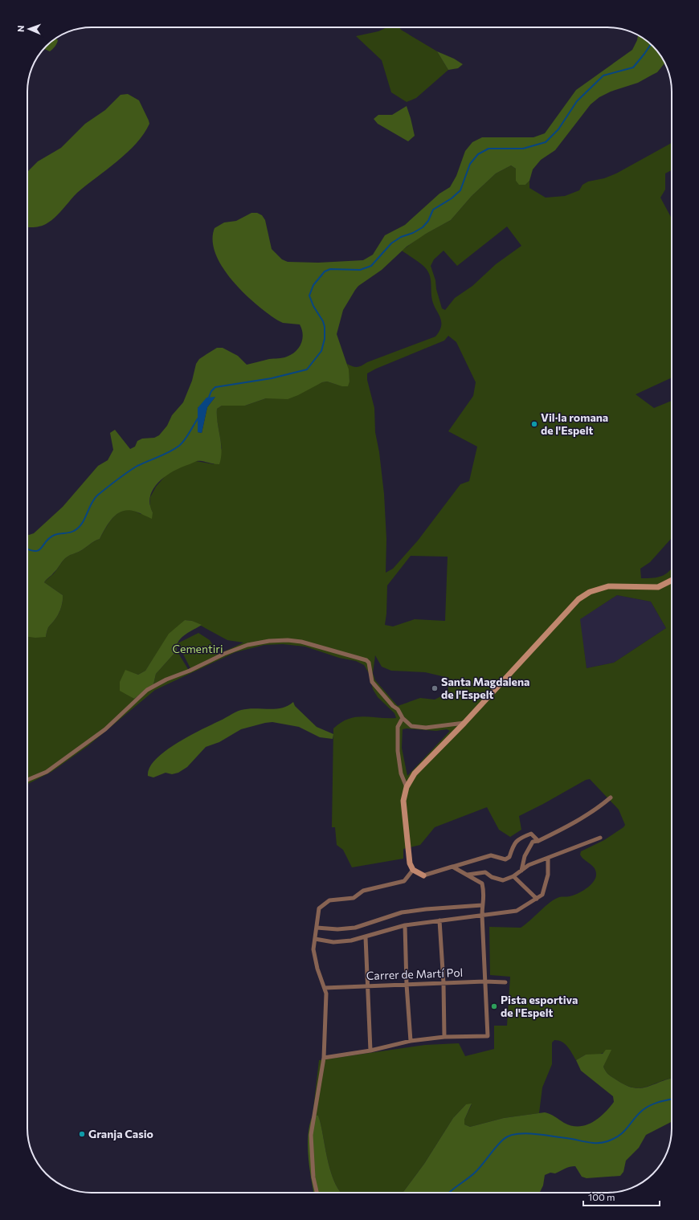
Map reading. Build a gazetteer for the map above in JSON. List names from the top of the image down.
{
  "streets": {
    "street": ["Carrer de Martí Pol"]
  },
  "parks": ["Cementiri"],
  "places": [
    "Vil·la romana de l'Espelt",
    "Santa Magdalena de l'Espelt",
    "Pista esportiva de l'Espelt",
    "Granja Casio"
  ],
  "scale_bar": "100 m",
  "north": "left"
}
